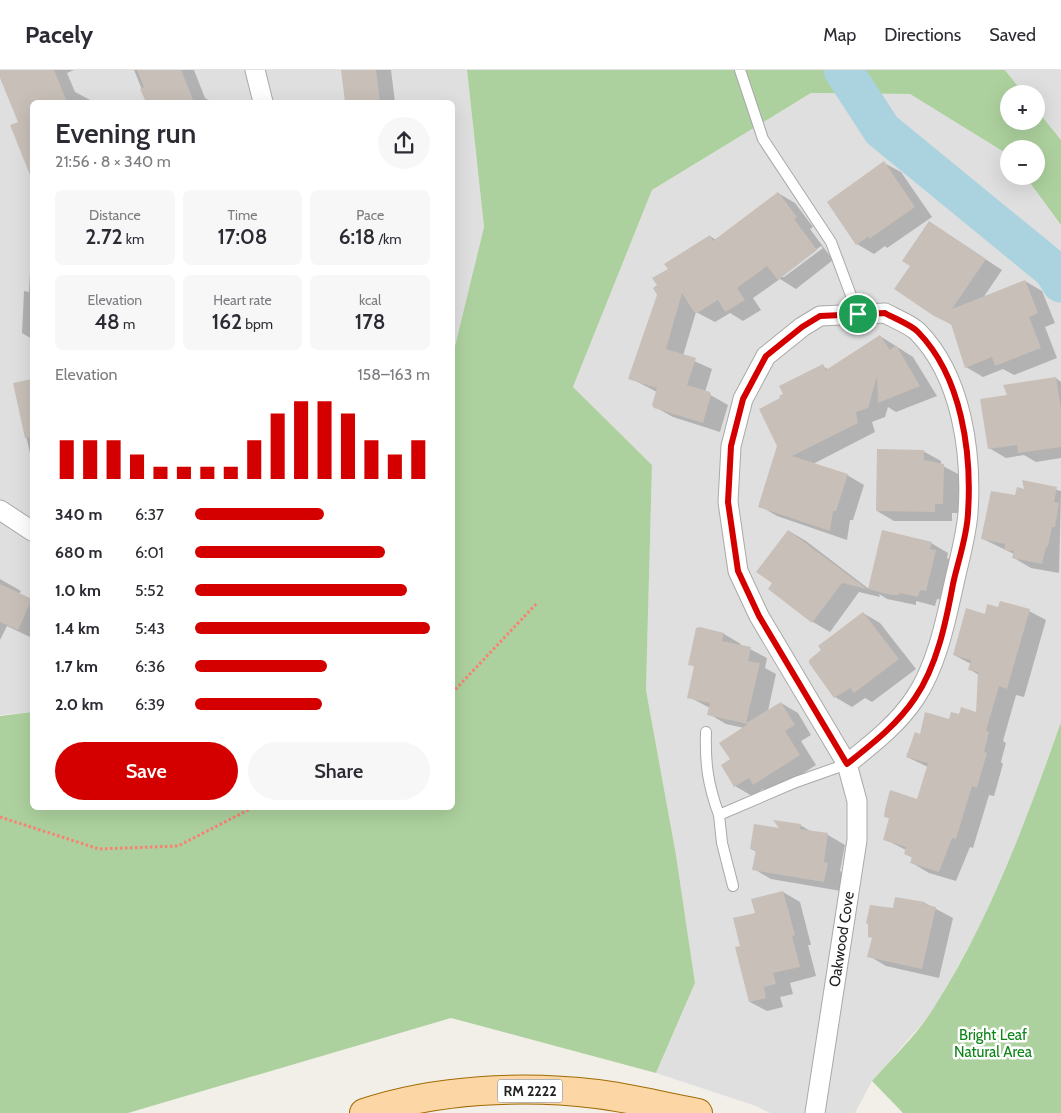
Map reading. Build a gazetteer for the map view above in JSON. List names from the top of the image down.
{
  "streets": {
    "main road": ["RM 2222"],
    "street": ["Oakwood Cove"]
  },
  "parks": ["Bright Leaf Natural Area"],
  "page": {
    "header": "Pacely",
    "nav": ["Map", "Directions", "Saved"],
    "map_buttons": ["+", "−"],
    "heading": ["Evening run", "21:56 · 8 × 340 m"],
    "stats": [
      ["Distance", "2.72 km"],
      ["Time", "17:08"],
      ["Pace", "6:18 /km"],
      ["Elevation", "48 m"],
      ["Heart rate", "162 bpm"],
      ["kcal", "178"]
    ],
    "chart": ["Elevation", "158–163 m"],
    "list": [
      {
        "name": "340 m",
        "note": "6:37"
      },
      {
        "name": "680 m",
        "note": "6:01"
      },
      {
        "name": "1.0 km",
        "note": "5:52"
      },
      {
        "name": "1.4 km",
        "note": "5:43"
      },
      {
        "name": "1.7 km",
        "note": "6:36"
      },
      {
        "name": "2.0 km",
        "note": "6:39"
      }
    ],
    "buttons": ["Save", "Share"]
  }
}
